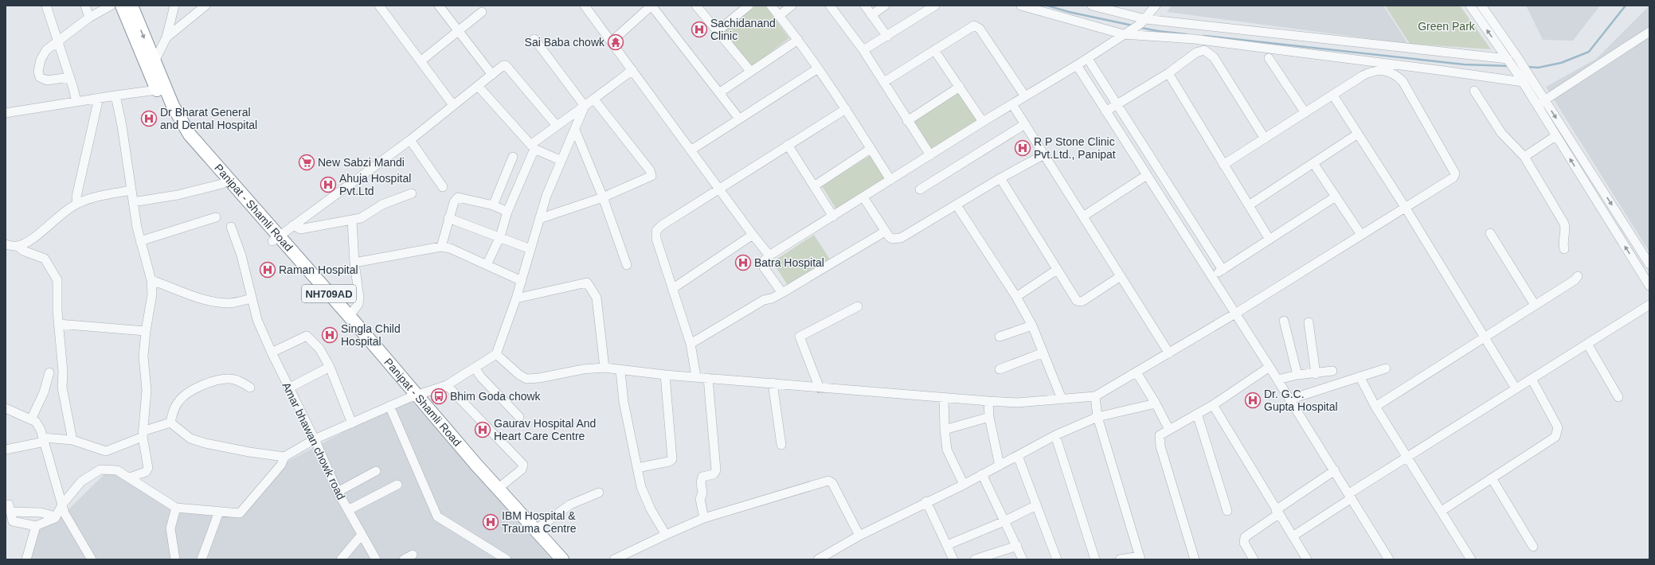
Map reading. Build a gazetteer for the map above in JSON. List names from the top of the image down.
{
  "streets": {
    "highway": ["Panipat - Shamli Road", "NH709AD"],
    "street": ["Amar bhawan chowk road"]
  },
  "parks": ["Green Park"],
  "places": {
    "hospital": [
      "Sachidanand Clinic",
      "Dr Bharat General and Dental Hospital",
      "R P Stone Clinic Pvt.Ltd., Panipat",
      "Ahuja Hospital Pvt.Ltd",
      "Batra Hospital",
      "Raman Hospital",
      "Singla Child Hospital",
      "Dr. G.C. Gupta Hospital",
      "Gaurav Hospital And Heart Care Centre",
      "IBM Hospital & Trauma Centre"
    ],
    "temple": ["Sai Baba chowk"],
    "supermarket": ["New Sabzi Mandi"],
    "bus stop": ["Bhim Goda chowk"]
  }
}
